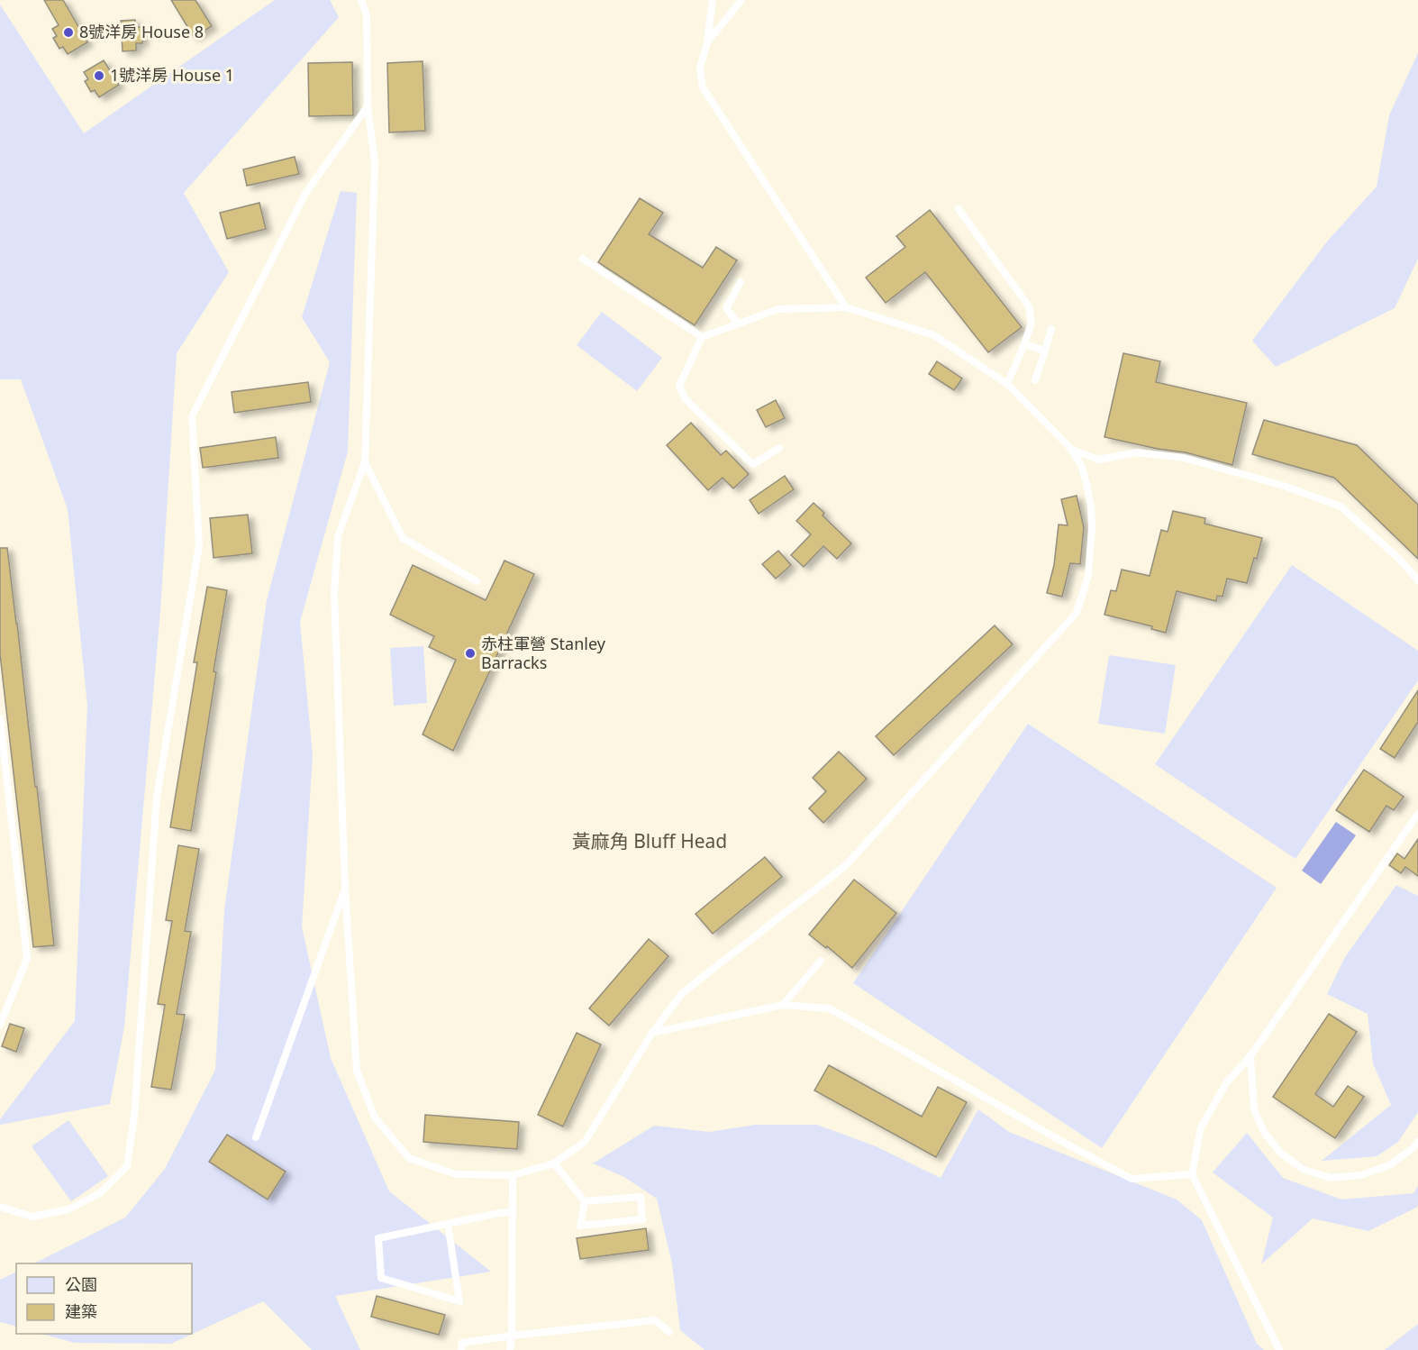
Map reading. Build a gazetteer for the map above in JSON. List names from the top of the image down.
{
  "districts": ["黃麻角 Bluff Head"],
  "places": ["8號洋房 House 8", "1號洋房 House 1", "赤柱軍營 Stanley Barracks"],
  "legend": ["公園", "建築"]
}
